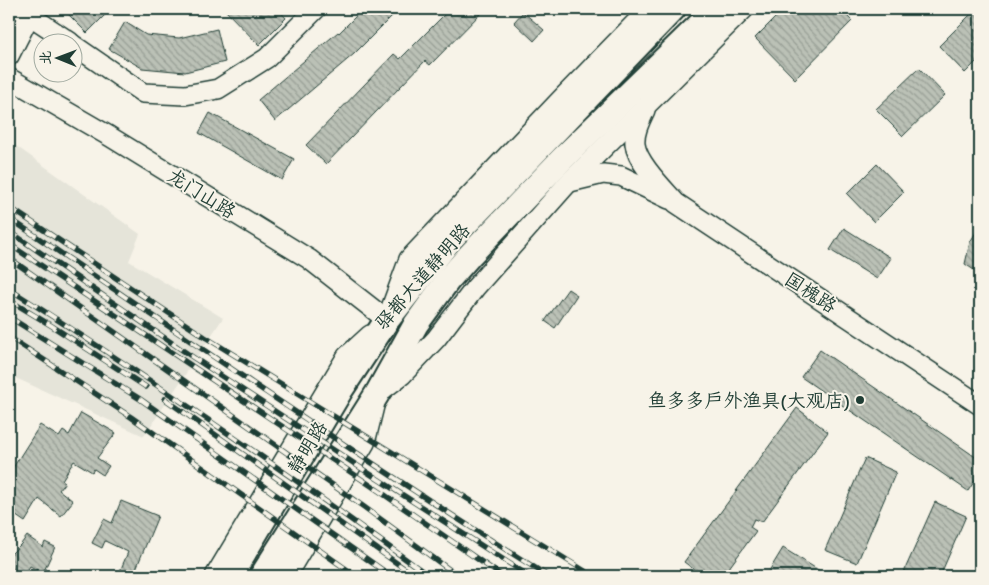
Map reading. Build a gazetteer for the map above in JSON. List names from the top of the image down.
{
  "streets": {
    "main road": ["驿都大道静明路", "静明路"],
    "street": ["龙门山路", "国槐路"]
  },
  "crossings": [
    ["龙门山路", "驿都大道静明路"],
    ["龙门山路", "静明路"],
    ["驿都大道静明路", "静明路"]
  ],
  "places": ["鱼多多户外渔具(大观店)"],
  "north": "left"
}
